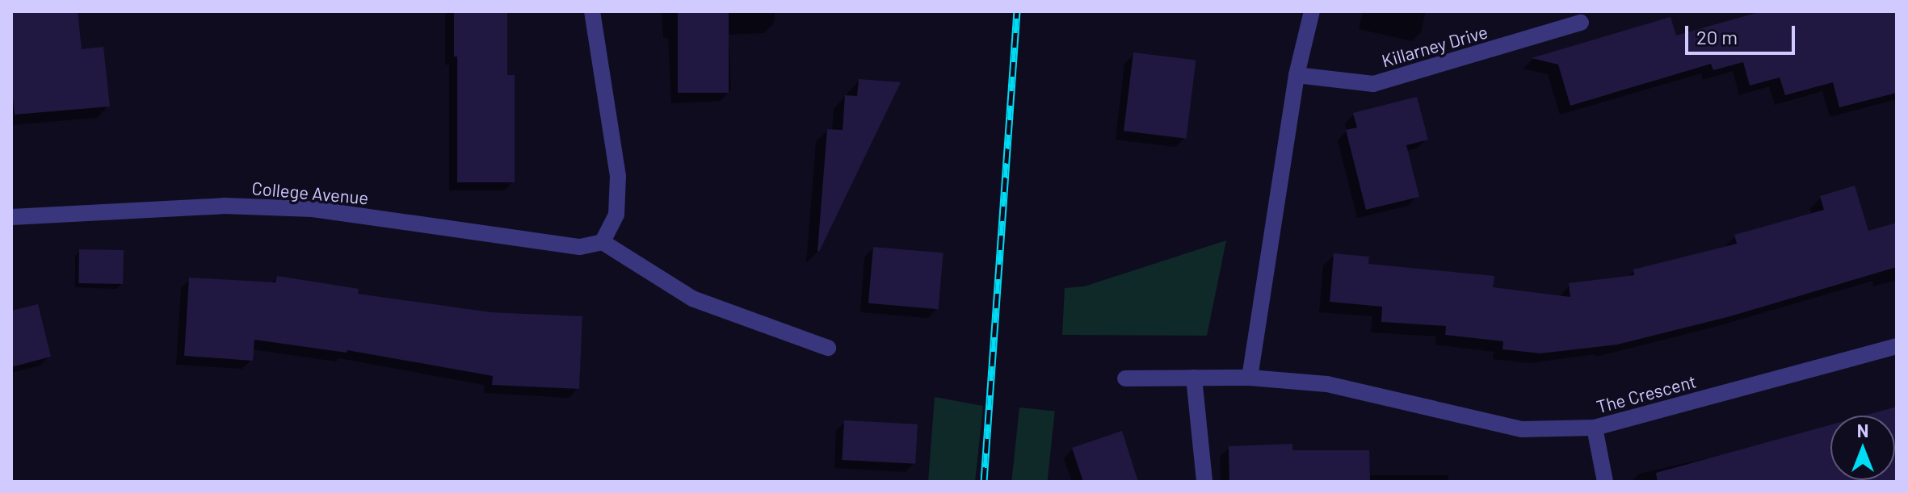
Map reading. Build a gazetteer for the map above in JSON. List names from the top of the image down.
{
  "streets": {
    "street": ["Killarney Drive", "College Avenue", "The Crescent"]
  },
  "scale_bar": "20 m",
  "north": "top"
}
